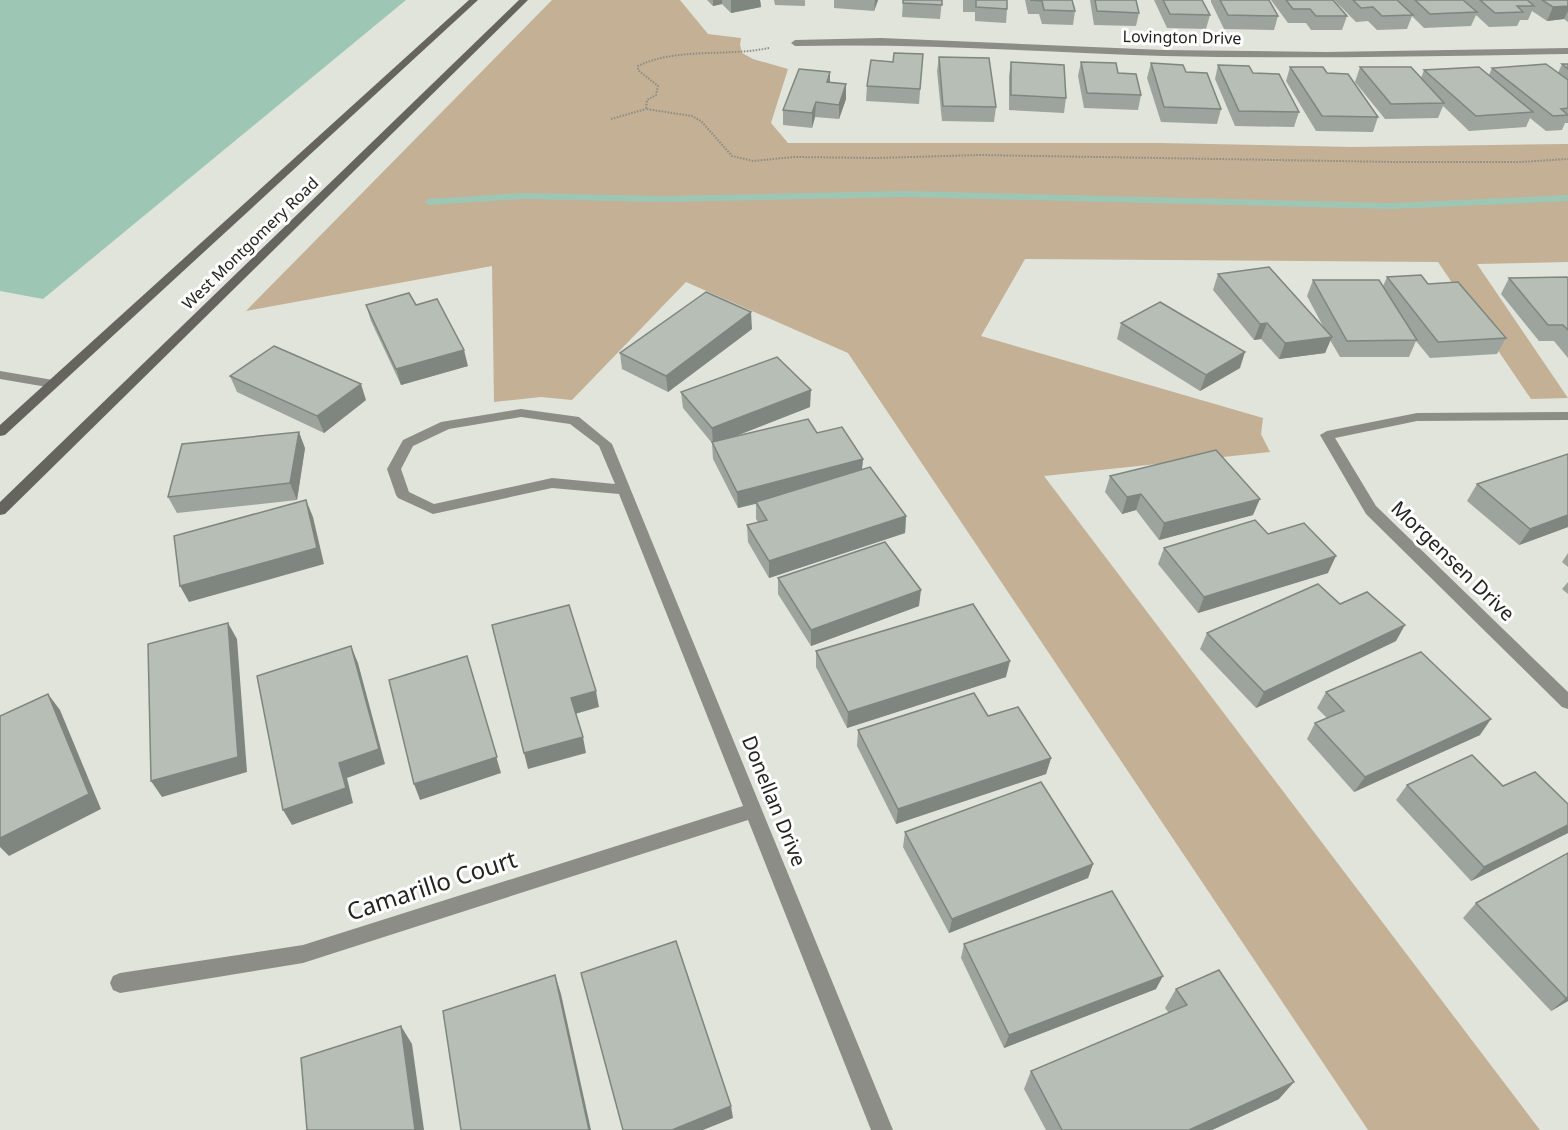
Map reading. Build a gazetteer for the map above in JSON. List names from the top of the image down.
{
  "streets": {
    "main road": ["West Montgomery Road"],
    "street": [
      "Lovington Drive",
      "Morgensen Drive",
      "Donellan Drive",
      "Camarillo Court"
    ]
  },
  "crossings": [
    ["Donellan Drive", "Camarillo Court"]
  ]
}
